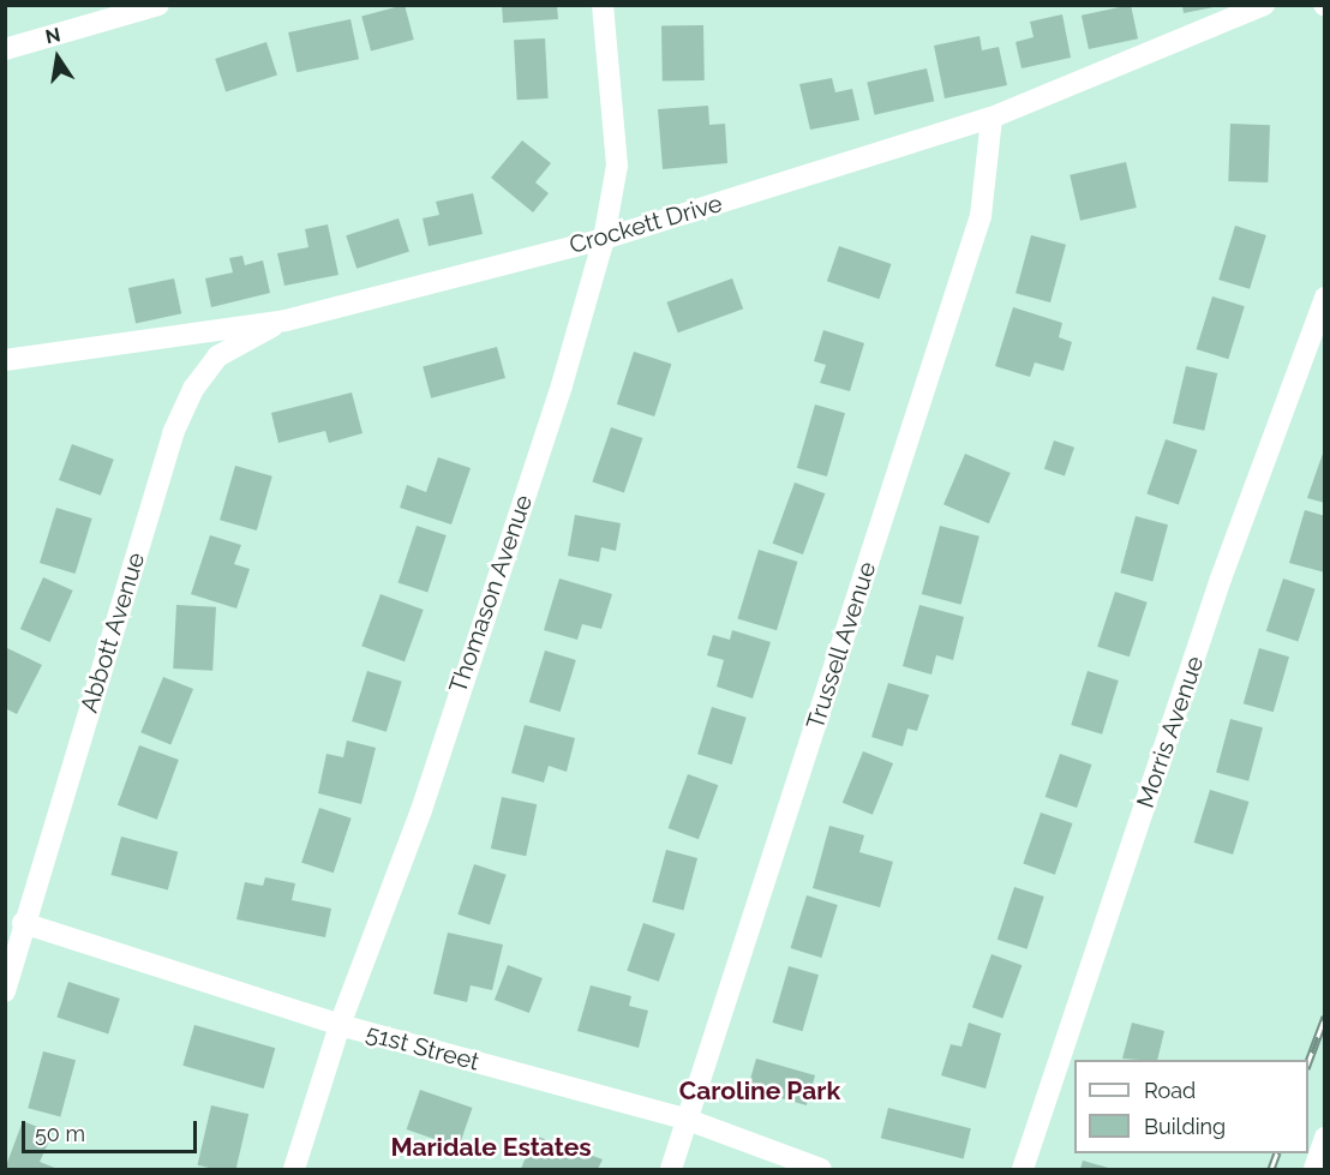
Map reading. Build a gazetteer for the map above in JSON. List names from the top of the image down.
{
  "streets": {
    "street": [
      "Crockett Drive",
      "Thomason Avenue",
      "Abbott Avenue",
      "Trussell Avenue",
      "Morris Avenue",
      "51st Street"
    ]
  },
  "crossings": [
    ["Crockett Drive", "Thomason Avenue"],
    ["Crockett Drive", "Abbott Avenue"],
    ["Crockett Drive", "Trussell Avenue"],
    ["Thomason Avenue", "51st Street"],
    ["Abbott Avenue", "51st Street"],
    ["Trussell Avenue", "51st Street"]
  ],
  "districts": ["Caroline Park", "Maridale Estates"],
  "legend": ["Road", "Building"],
  "scale_bar": "50 m",
  "north": "top"
}
